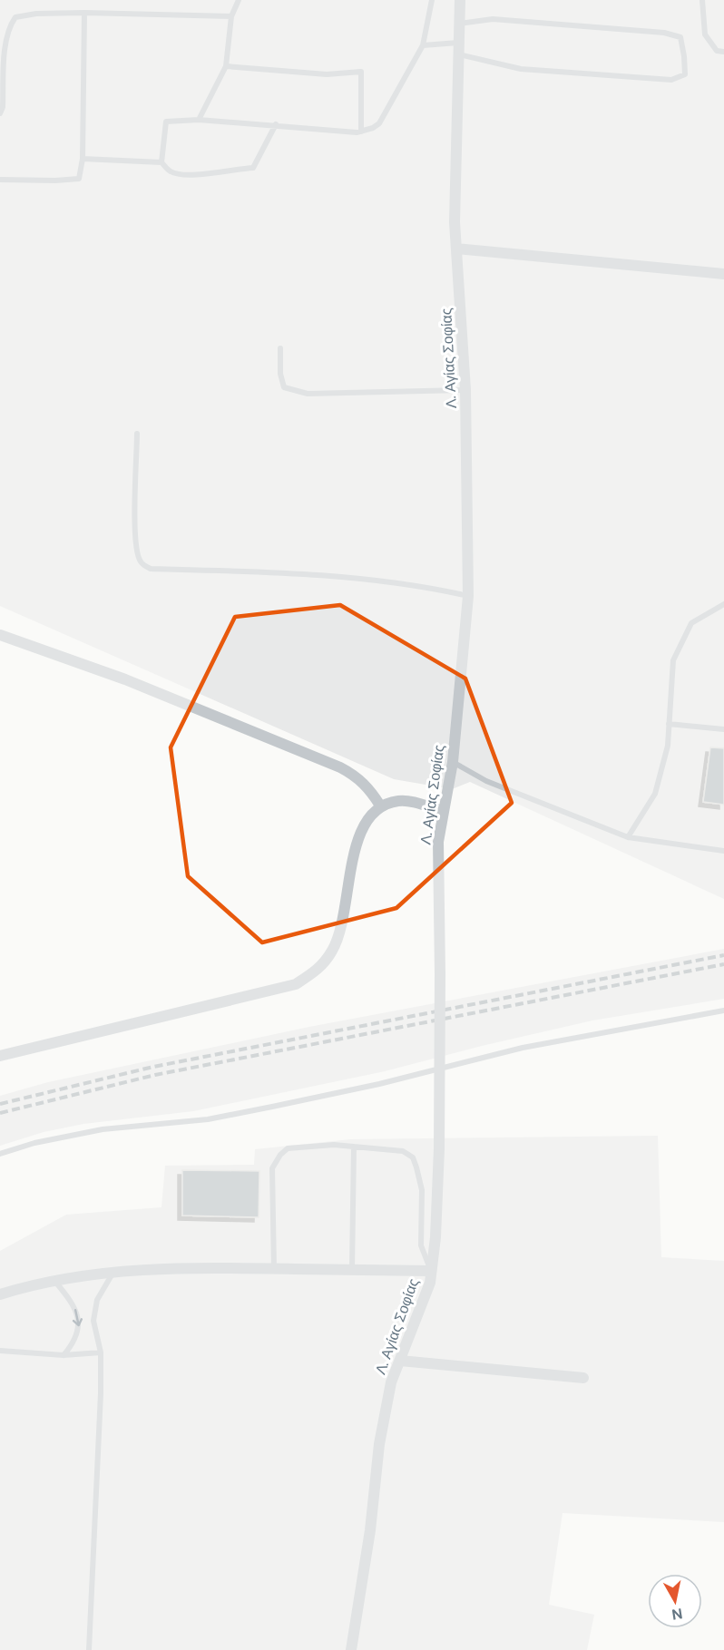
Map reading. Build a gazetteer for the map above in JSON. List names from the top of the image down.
{
  "streets": {
    "street": ["Λ. Αγίας Σοφίας"]
  },
  "north": "bottom"
}
